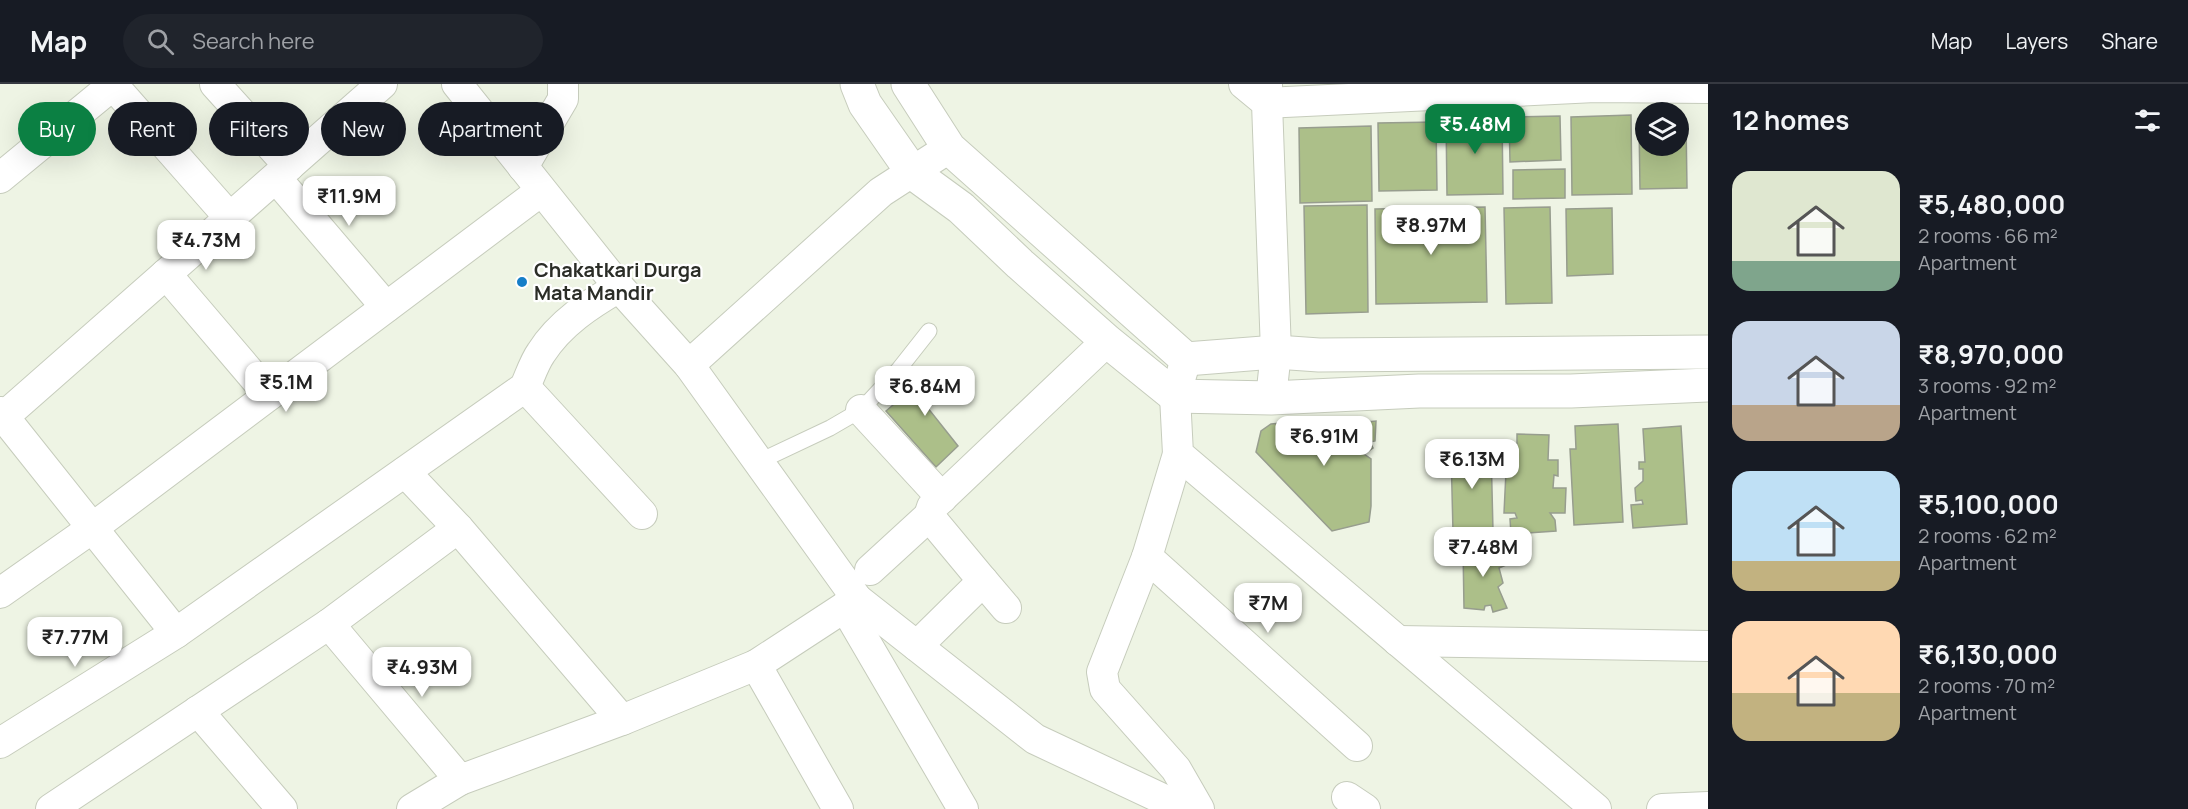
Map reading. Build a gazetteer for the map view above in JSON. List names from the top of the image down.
{
  "places": ["Chakatkari Durga Mata Mandir"],
  "page": {
    "header": "Map",
    "search": "Search here",
    "nav": ["Map", "Layers", "Share"],
    "heading": "12 homes",
    "chip": [
      "Buy",
      "Rent",
      "Filters",
      "New",
      "Apartment"
    ],
    "price": [
      "₹5.48M",
      "₹11.9M",
      "₹8.97M",
      "₹4.73M",
      "₹5.1M",
      "₹6.84M",
      "₹6.91M",
      "₹6.13M",
      "₹7.48M",
      "₹7M",
      "₹7.77M",
      "₹4.93M"
    ],
    "list": [
      {
        "name": "₹5,480,000",
        "note": "2 rooms · 66 m² · Apartment"
      },
      {
        "name": "₹8,970,000",
        "note": "3 rooms · 92 m² · Apartment"
      },
      {
        "name": "₹5,100,000",
        "note": "2 rooms · 62 m² · Apartment"
      },
      {
        "name": "₹6,130,000",
        "note": "2 rooms · 70 m² · Apartment"
      }
    ]
  }
}
